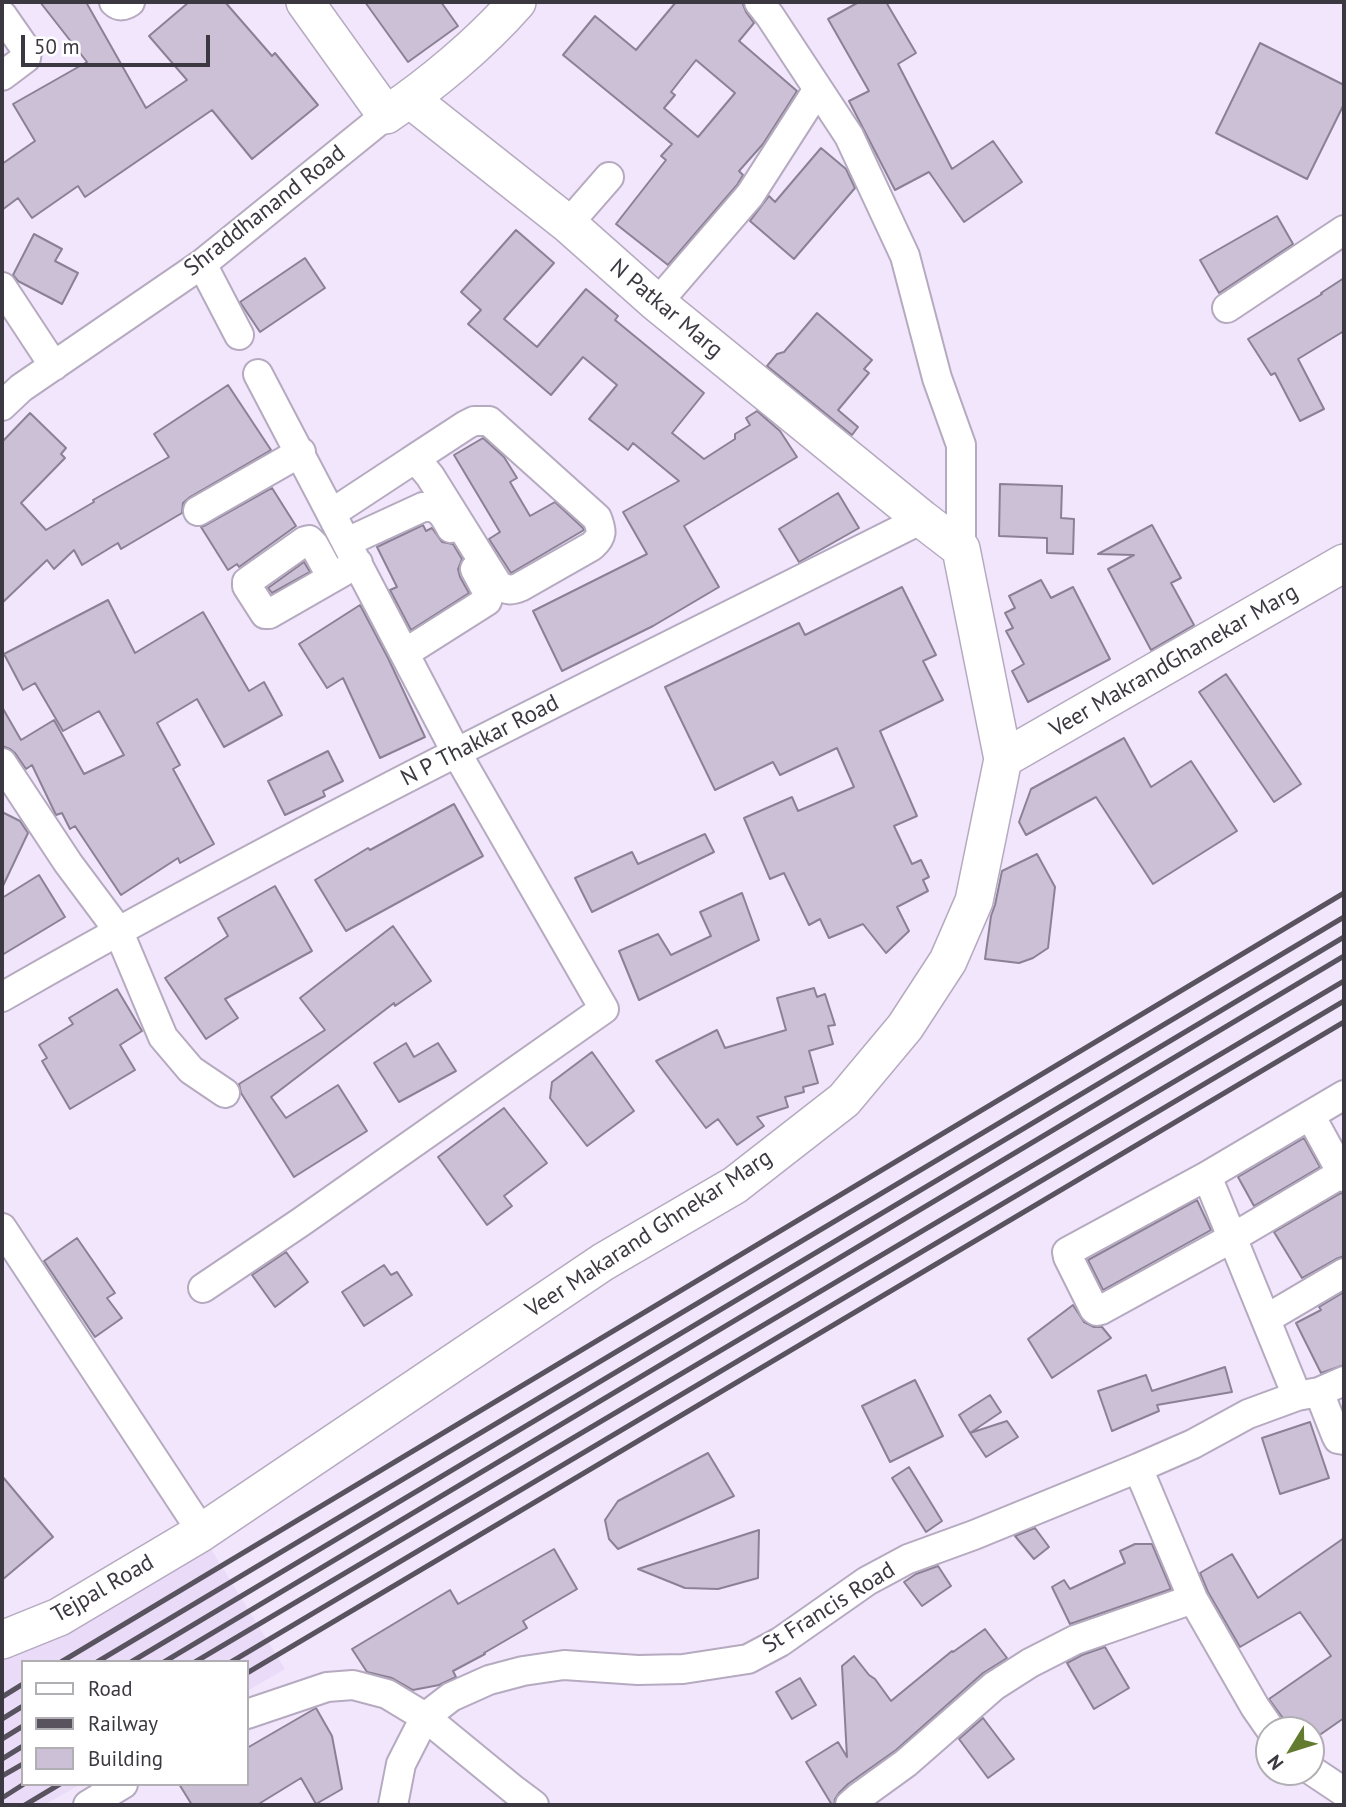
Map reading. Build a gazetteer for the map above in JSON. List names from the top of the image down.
{
  "streets": {
    "street": [
      "Shraddhanand Road",
      "N Patkar Marg",
      "Veer MakrandGhanekar Marg",
      "N P Thakkar Road",
      "Veer Makarand Ghnekar Marg",
      "Tejpal Road",
      "St Francis Road"
    ]
  },
  "crossings": [
    ["Shraddhanand Road", "N Patkar Marg"],
    ["N Patkar Marg", "N P Thakkar Road"],
    ["Veer MakrandGhanekar Marg", "Veer Makarand Ghnekar Marg"],
    ["Veer Makarand Ghnekar Marg", "Tejpal Road"]
  ],
  "legend": ["Road", "Railway", "Building"],
  "scale_bar": "50 m",
  "north": "bottom left"
}
